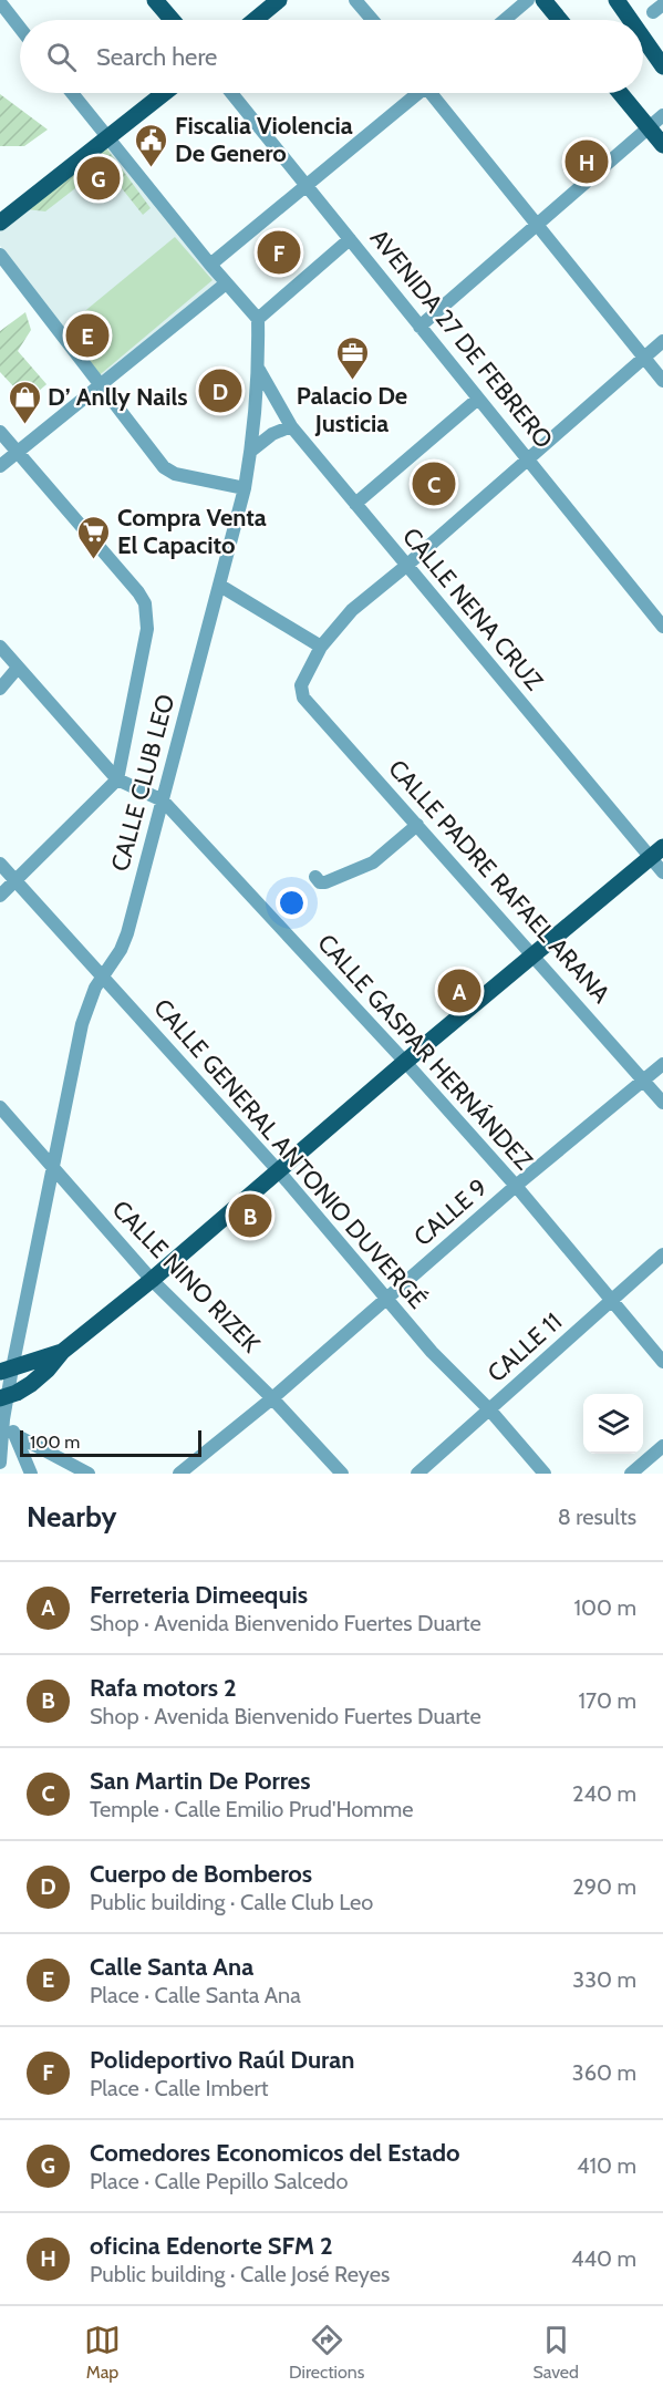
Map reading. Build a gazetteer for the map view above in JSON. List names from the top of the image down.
{
  "streets": {
    "street": [
      "AVENIDA 27 DE FEBRERO",
      "CALLE NENA CRUZ",
      "CALLE CLUB LEO",
      "CALLE PADRE RAFAEL ARANA",
      "CALLE GASPAR HERNÁNDEZ",
      "CALLE GENERAL ANTONIO DUVERGÉ",
      "CALLE 9",
      "CALLE NINO RIZEK",
      "CALLE 11"
    ]
  },
  "crossings": [
    ["CALLE NENA CRUZ", "CALLE CLUB LEO"],
    ["CALLE CLUB LEO", "CALLE GASPAR HERNÁNDEZ"],
    ["CALLE CLUB LEO", "CALLE GENERAL ANTONIO DUVERGÉ"],
    ["CALLE CLUB LEO", "CALLE NINO RIZEK"],
    ["CALLE PADRE RAFAEL ARANA", "CALLE 9"],
    ["CALLE GASPAR HERNÁNDEZ", "CALLE 9"],
    ["CALLE GASPAR HERNÁNDEZ", "CALLE 11"],
    ["CALLE GENERAL ANTONIO DUVERGÉ", "CALLE 9"],
    ["CALLE GENERAL ANTONIO DUVERGÉ", "CALLE 11"],
    ["CALLE 9", "CALLE NINO RIZEK"]
  ],
  "places": {
    "public building": ["Fiscalia Violencia De Genero"],
    "office": ["Palacio De Justicia"],
    "shop": ["D’ Anlly Nails"],
    "supermarket": ["Compra Venta El Capacito"]
  },
  "scale_bar": "100 m",
  "page": {
    "search": "Search here",
    "pins": [
      "H",
      "G",
      "F",
      "E",
      "D",
      "C",
      "A",
      "B"
    ],
    "scale": "100 m",
    "heading": ["Nearby", "8 results"],
    "list": [
      {
        "mark": "A",
        "name": "Ferreteria Dimeequis",
        "note": "Shop · Avenida Bienvenido Fuertes Duarte",
        "value": "100 m"
      },
      {
        "mark": "B",
        "name": "Rafa motors 2",
        "note": "Shop · Avenida Bienvenido Fuertes Duarte",
        "value": "170 m"
      },
      {
        "mark": "C",
        "name": "San Martin De Porres",
        "note": "Temple · Calle Emilio Prud'Homme",
        "value": "240 m"
      },
      {
        "mark": "D",
        "name": "Cuerpo de Bomberos",
        "note": "Public building · Calle Club Leo",
        "value": "290 m"
      },
      {
        "mark": "E",
        "name": "Calle Santa Ana",
        "note": "Place · Calle Santa Ana",
        "value": "330 m"
      },
      {
        "mark": "F",
        "name": "Polideportivo Raúl Duran",
        "note": "Place · Calle Imbert",
        "value": "360 m"
      },
      {
        "mark": "G",
        "name": "Comedores Economicos del Estado",
        "note": "Place · Calle Pepillo Salcedo",
        "value": "410 m"
      },
      {
        "mark": "H",
        "name": "oficina Edenorte SFM 2",
        "note": "Public building · Calle José Reyes",
        "value": "440 m"
      }
    ],
    "nav": ["Map", "Directions", "Saved"]
  }
}
